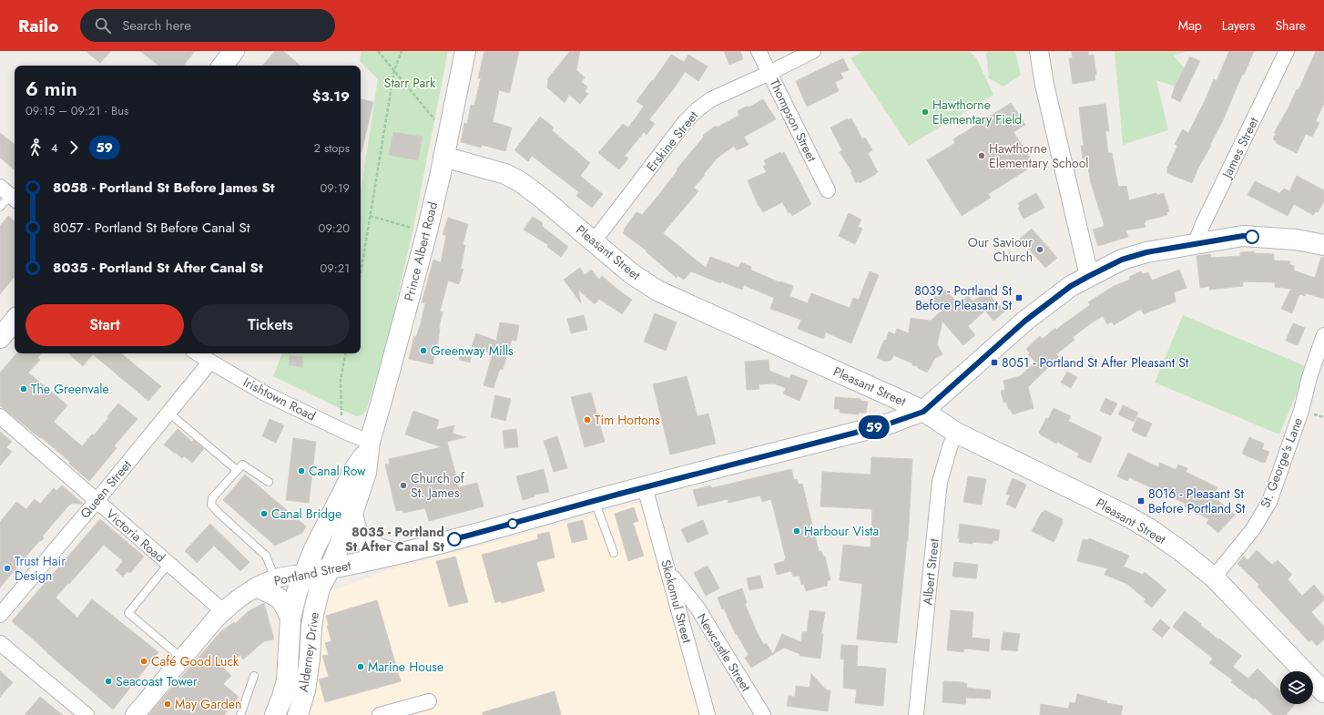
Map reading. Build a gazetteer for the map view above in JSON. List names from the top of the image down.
{
  "streets": {
    "main road": [
      "Prince Albert Road",
      "Pleasant Street",
      "Portland Street",
      "Alderney Drive"
    ],
    "street": [
      "Thompson Street",
      "Erskine Street",
      "James Street",
      "Irishtown Road",
      "St. George's Lane",
      "Queen Street",
      "Victoria Road",
      "Albert Street",
      "Skokomul Street",
      "Newcastle Street"
    ]
  },
  "crossings": [
    ["Thompson Street", "Erskine Street"],
    ["Erskine Street", "Pleasant Street"],
    ["James Street", "Portland Street"],
    ["Prince Albert Road", "Pleasant Street"],
    ["Prince Albert Road", "Irishtown Road"],
    ["Prince Albert Road", "Portland Street"],
    ["Prince Albert Road", "Alderney Drive"],
    ["Pleasant Street", "St. George's Lane"],
    ["Pleasant Street", "Albert Street"],
    ["Pleasant Street", "Portland Street"],
    ["Irishtown Road", "Queen Street"],
    ["Queen Street", "Victoria Road"],
    ["Victoria Road", "Portland Street"],
    ["Portland Street", "Skokomul Street"],
    ["Portland Street", "Alderney Drive"],
    ["Skokomul Street", "Newcastle Street"]
  ],
  "parks": ["Starr Park"],
  "places": {
    "other": [
      "Hawthorne Elementary Field",
      "Hawthorne Elementary School",
      "Our Saviour Church",
      "Greenway Mills",
      "The Greenvale",
      "Tim Hortons",
      "Canal Row",
      "Church of St. James",
      "Canal Bridge",
      "Harbour Vista",
      "8035 - Portland St After Canal St",
      "Trust Hair Design",
      "Café Good Luck",
      "Marine House",
      "Seacoast Tower",
      "May Garden"
    ],
    "transit": ["8039 - Portland St Before Pleasant St", "8051 - Portland St After Pleasant St", "8016 - Pleasant St Before Portland St"]
  },
  "lines": ["bus line 59"],
  "page": {
    "header": "Railo",
    "search": "Search here",
    "nav": ["Map", "Layers", "Share"],
    "on_map": "59",
    "heading": ["6 min", "09:15 – 09:21 · Bus", "$3.19"],
    "legs": ["4", "59", "2 stops"],
    "list": [
      {
        "name": "8058 - Portland St Before James St",
        "value": "09:19"
      },
      {
        "name": "8057 - Portland St Before Canal St",
        "value": "09:20"
      },
      {
        "name": "8035 - Portland St After Canal St",
        "value": "09:21"
      }
    ],
    "buttons": ["Start", "Tickets"]
  }
}
